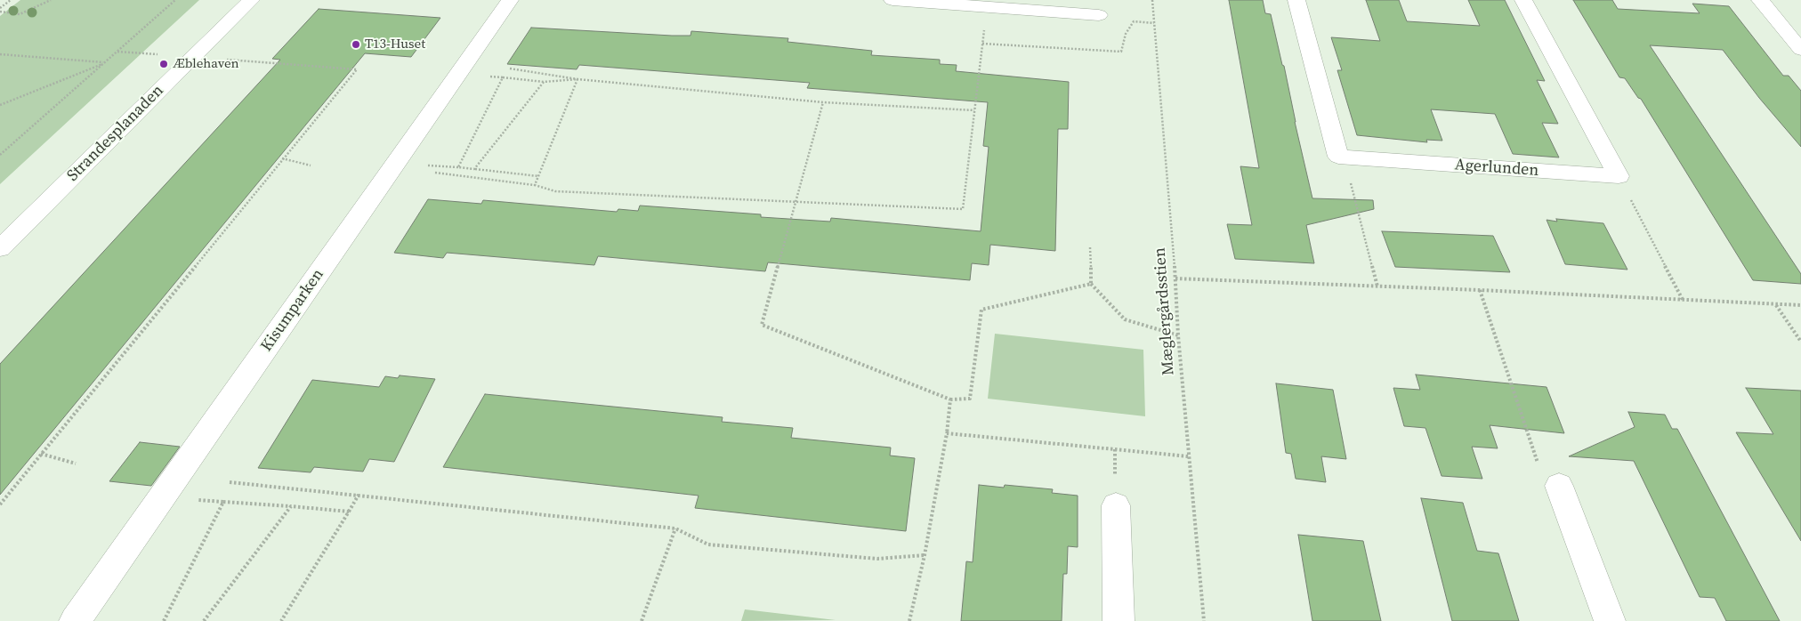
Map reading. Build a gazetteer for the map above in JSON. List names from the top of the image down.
{
  "streets": {
    "street": ["Strandesplanaden", "Agerlunden", "Kisumparken"],
    "path": ["Mæglergårdsstien"]
  },
  "places": ["T13-Huset", "Æblehaven"]
}
